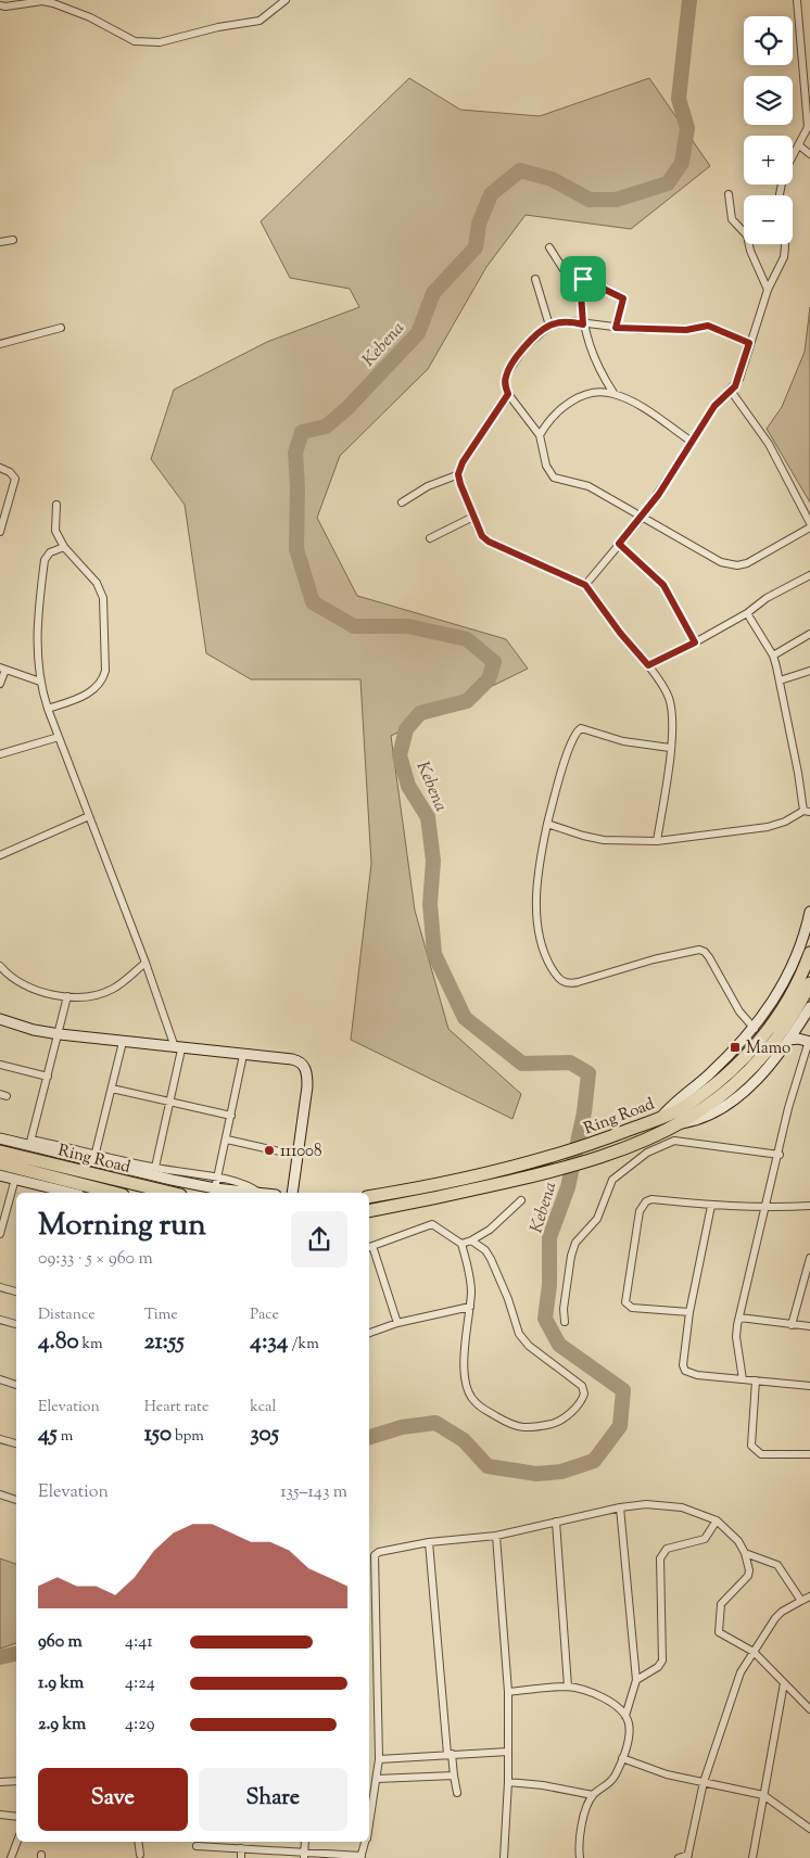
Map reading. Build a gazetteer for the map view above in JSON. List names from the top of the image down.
{
  "streets": {
    "highway": ["Ring Road"]
  },
  "water": ["Kebena"],
  "places": {
    "transit": ["Mamo"],
    "other": ["111008"]
  },
  "page": {
    "map_buttons": ["+", "−"],
    "heading": ["Morning run", "09:33 · 5 × 960 m"],
    "stats": [
      ["Distance", "4.80 km"],
      ["Time", "21:55"],
      ["Pace", "4:34 /km"],
      ["Elevation", "45 m"],
      ["Heart rate", "150 bpm"],
      ["kcal", "305"]
    ],
    "chart": ["Elevation", "135–143 m"],
    "list": [
      {
        "name": "960 m",
        "note": "4:41"
      },
      {
        "name": "1.9 km",
        "note": "4:24"
      },
      {
        "name": "2.9 km",
        "note": "4:29"
      }
    ],
    "buttons": ["Save", "Share"]
  }
}
